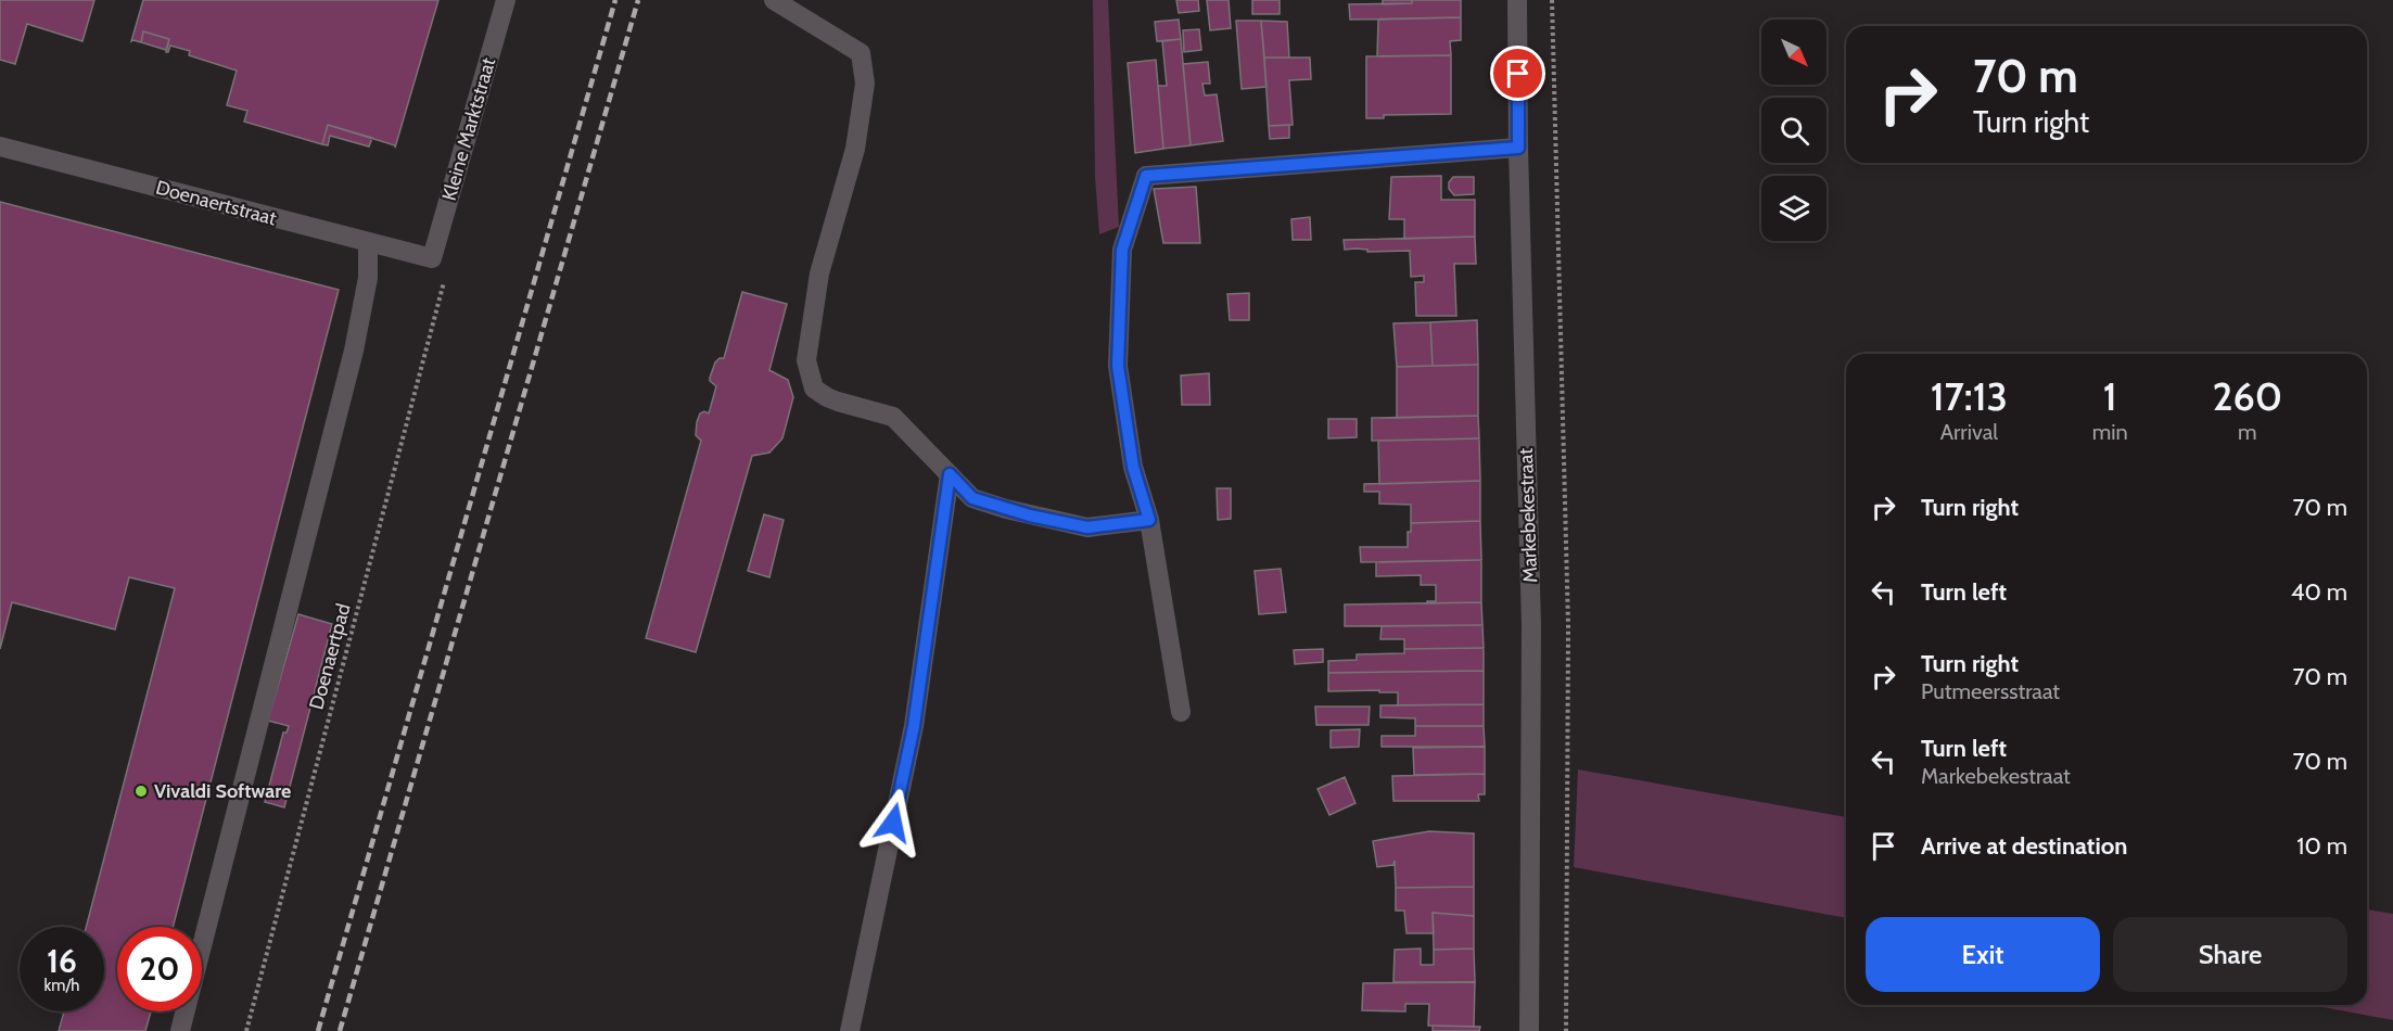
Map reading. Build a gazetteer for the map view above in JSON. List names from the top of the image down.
{
  "streets": {
    "street": ["Kleine Marktstraat", "Doenaertstraat", "Markebekestraat"],
    "path": ["Doenaertpad"]
  },
  "crossings": [
    ["Kleine Marktstraat", "Doenaertstraat"]
  ],
  "places": ["Vivaldi Software"],
  "north": "bottom right",
  "page": {
    "turn": ["70 m", "Turn right"],
    "eta": [
      "17:13",
      "Arrival",
      "1",
      "min",
      "260",
      "m"
    ],
    "list": [
      {
        "name": "Turn right",
        "value": "70 m"
      },
      {
        "name": "Turn left",
        "value": "40 m"
      },
      {
        "name": "Turn right",
        "note": "Putmeersstraat",
        "value": "70 m"
      },
      {
        "name": "Turn left",
        "note": "Markebekestraat",
        "value": "70 m"
      },
      {
        "name": "Arrive at destination",
        "value": "10 m"
      }
    ],
    "buttons": ["Exit", "Share"],
    "speed": "16 km/h",
    "limit": "20"
  }
}
